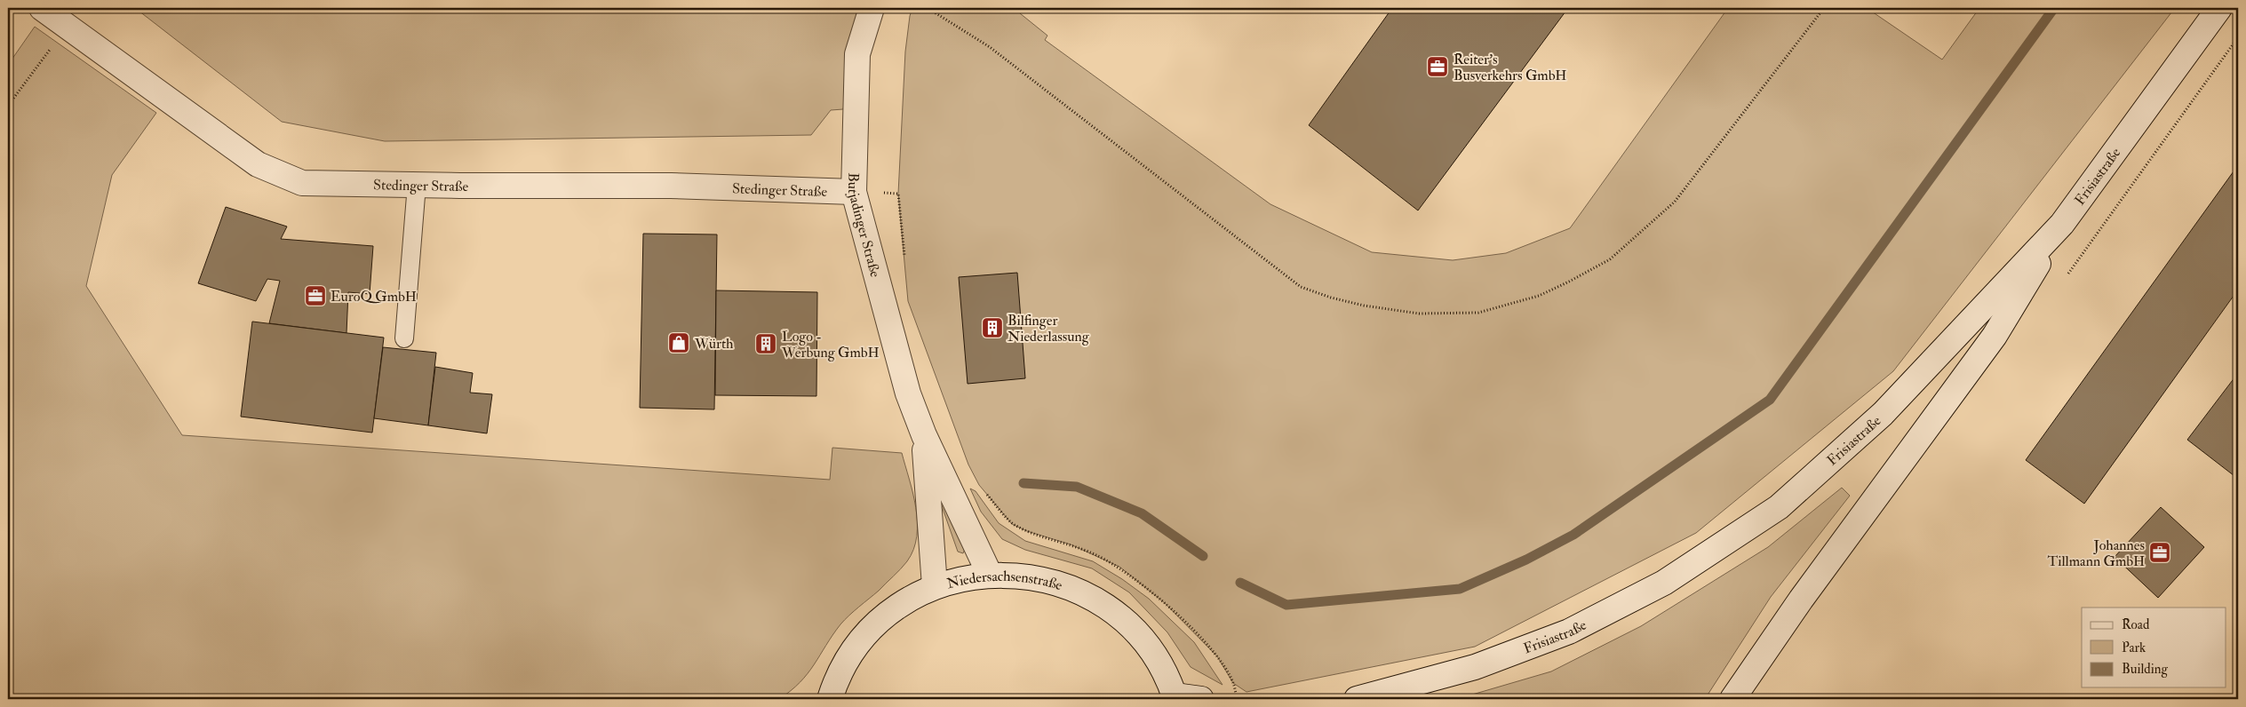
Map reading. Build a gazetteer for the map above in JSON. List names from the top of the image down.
{
  "streets": {
    "main road": [
      "Frisiastraße",
      "Stedinger Straße",
      "Butjadinger Straße",
      "Niedersachsenstraße"
    ]
  },
  "crossings": [
    ["Stedinger Straße", "Butjadinger Straße"],
    ["Butjadinger Straße", "Niedersachsenstraße"]
  ],
  "places": {
    "office": ["Reiter's Busverkehrs GmbH", "EuroQ GmbH", "Johannes Tillmann GmbH"],
    "building": ["Bilfinger Niederlassung", "Logo - Werbung GmbH"],
    "shop": ["Würth"]
  },
  "legend": ["Road", "Park", "Building"]
}
